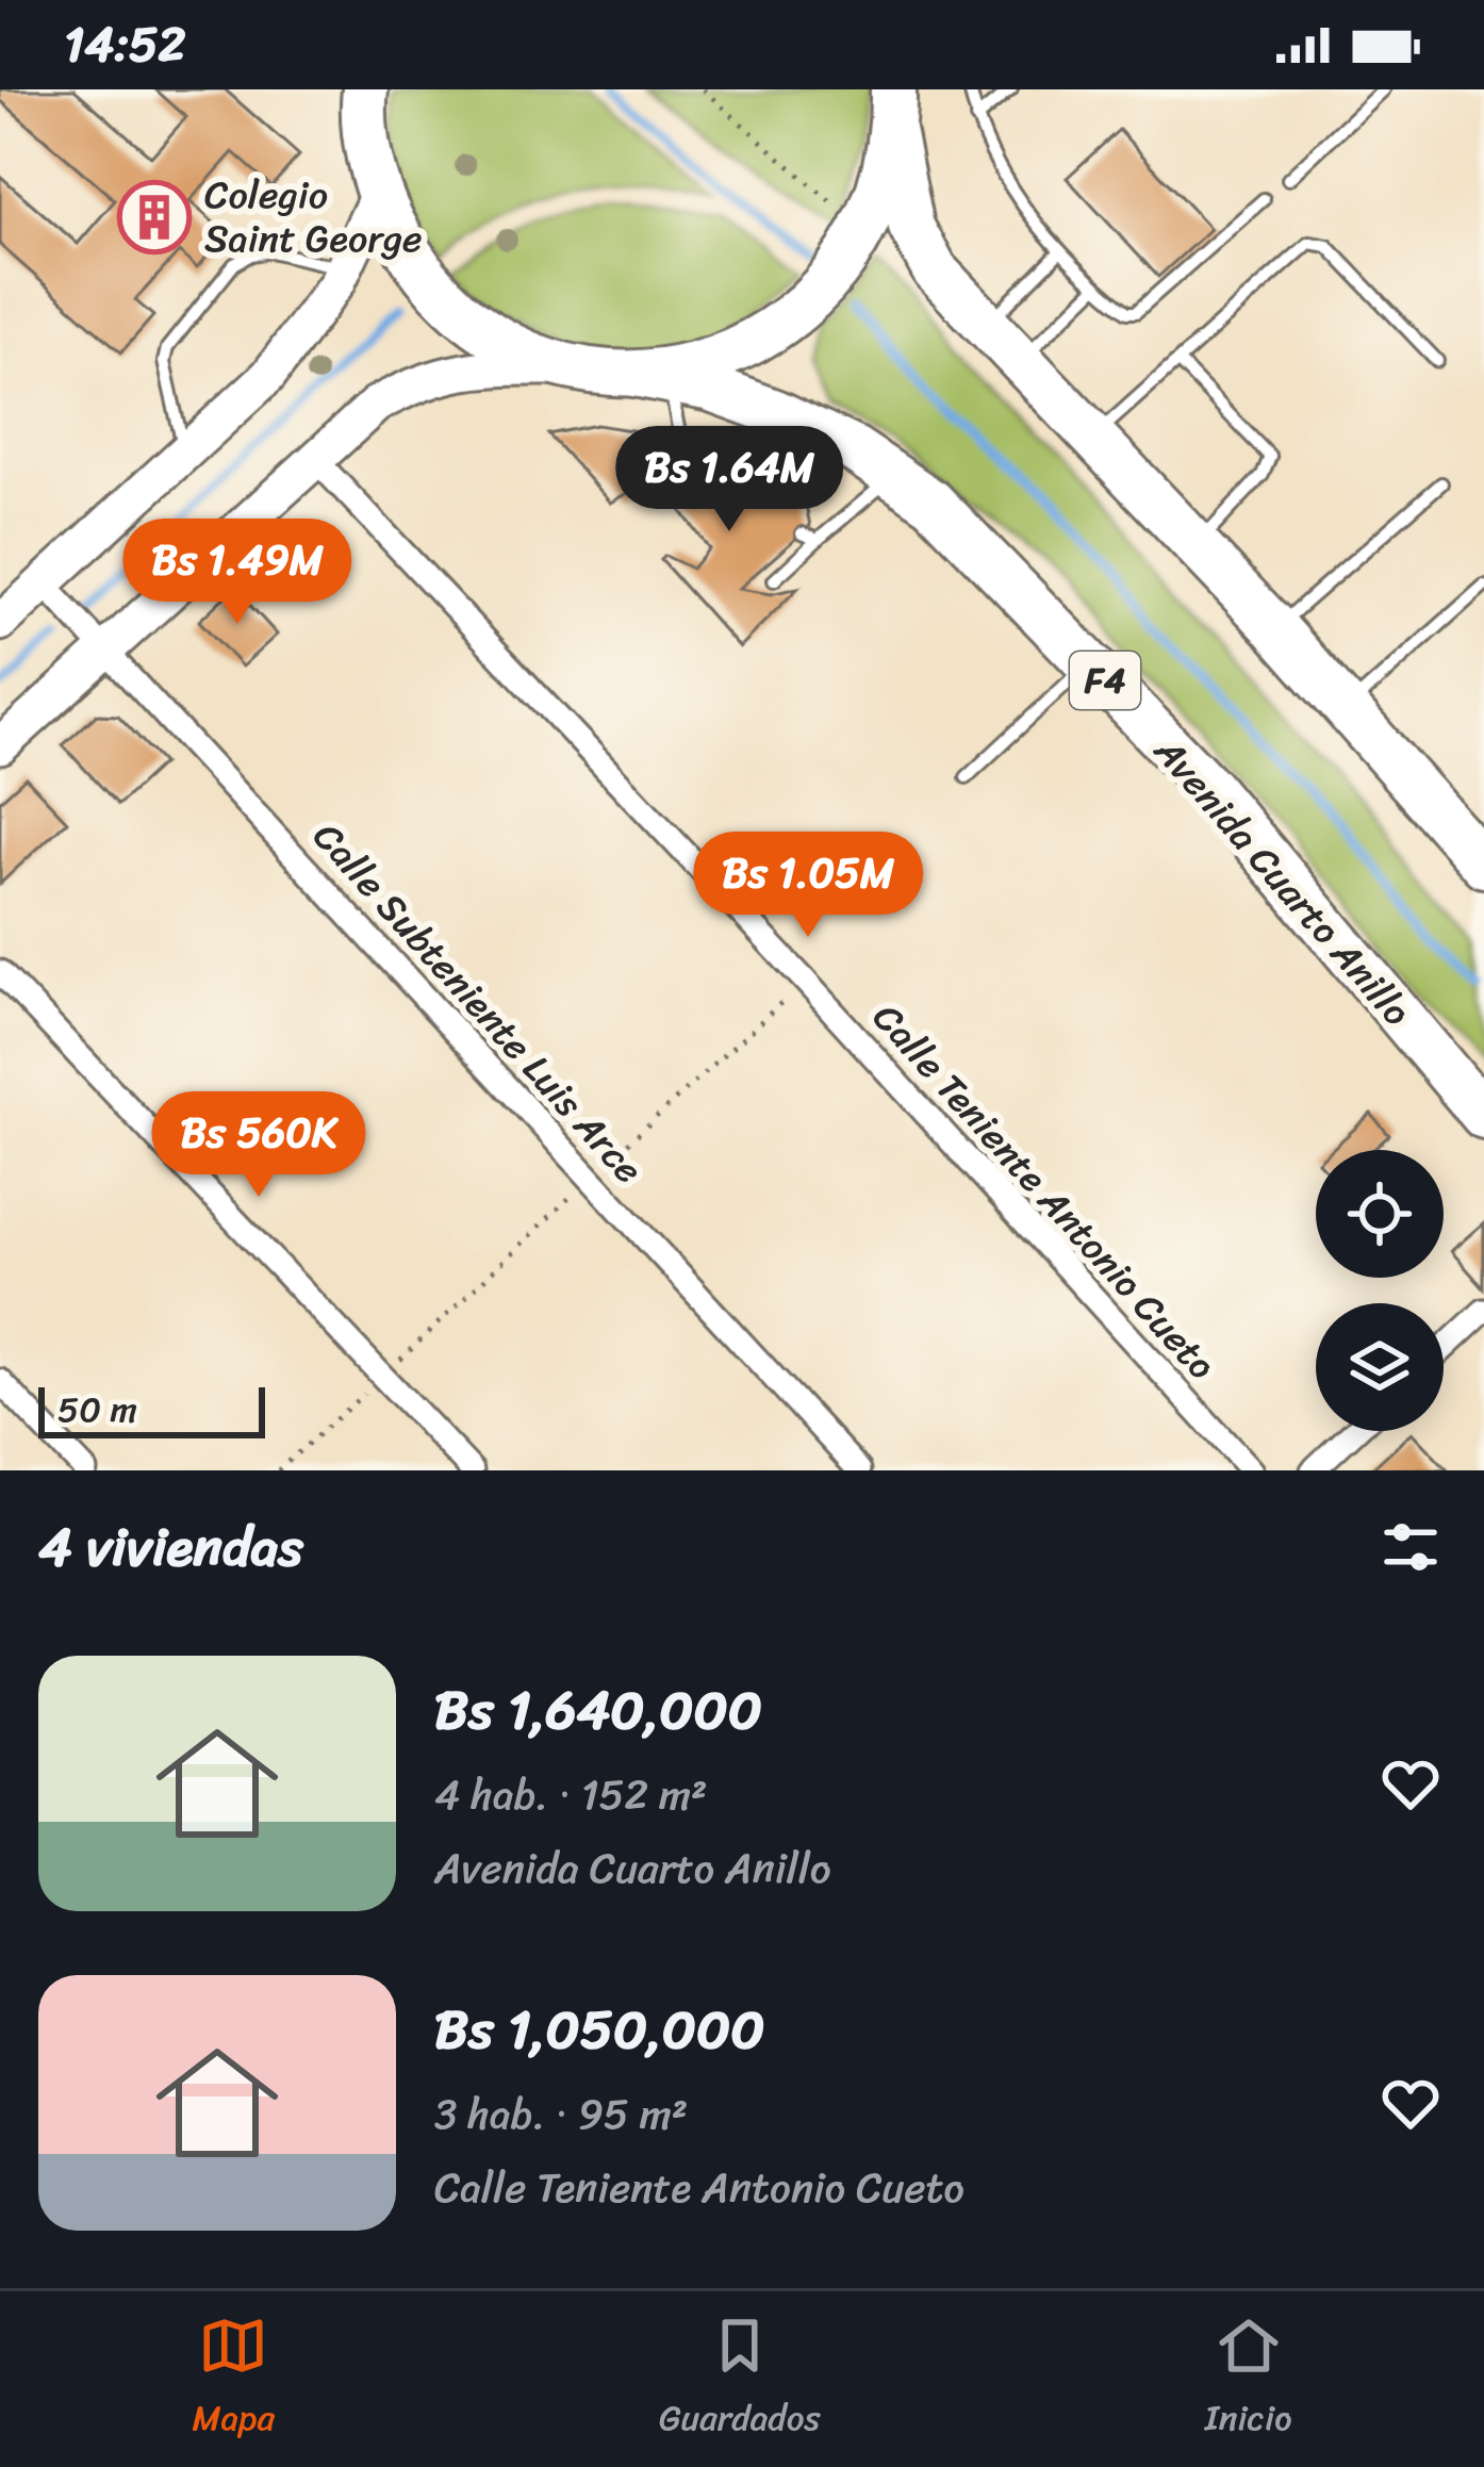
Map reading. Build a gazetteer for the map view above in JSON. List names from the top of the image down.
{
  "streets": {
    "highway": ["F4", "Avenida Cuarto Anillo"],
    "street": ["Calle Subteniente Luis Arce", "Calle Teniente Antonio Cueto"]
  },
  "crossings": [
    ["F4", "Avenida Cuarto Anillo"]
  ],
  "places": {
    "building": ["Colegio Saint George"]
  },
  "scale_bar": "50 m",
  "page": {
    "status": "14:52",
    "price": [
      "Bs 1.64M",
      "Bs 1.49M",
      "Bs 1.05M",
      "Bs 560K"
    ],
    "scale": "50 m",
    "heading": "4 viviendas",
    "list": [
      {
        "name": "Bs 1,640,000",
        "note": "4 hab. · 152 m² · Avenida Cuarto Anillo"
      },
      {
        "name": "Bs 1,050,000",
        "note": "3 hab. · 95 m² · Calle Teniente Antonio Cueto"
      }
    ],
    "tabs": ["Mapa", "Guardados", "Inicio"]
  }
}
